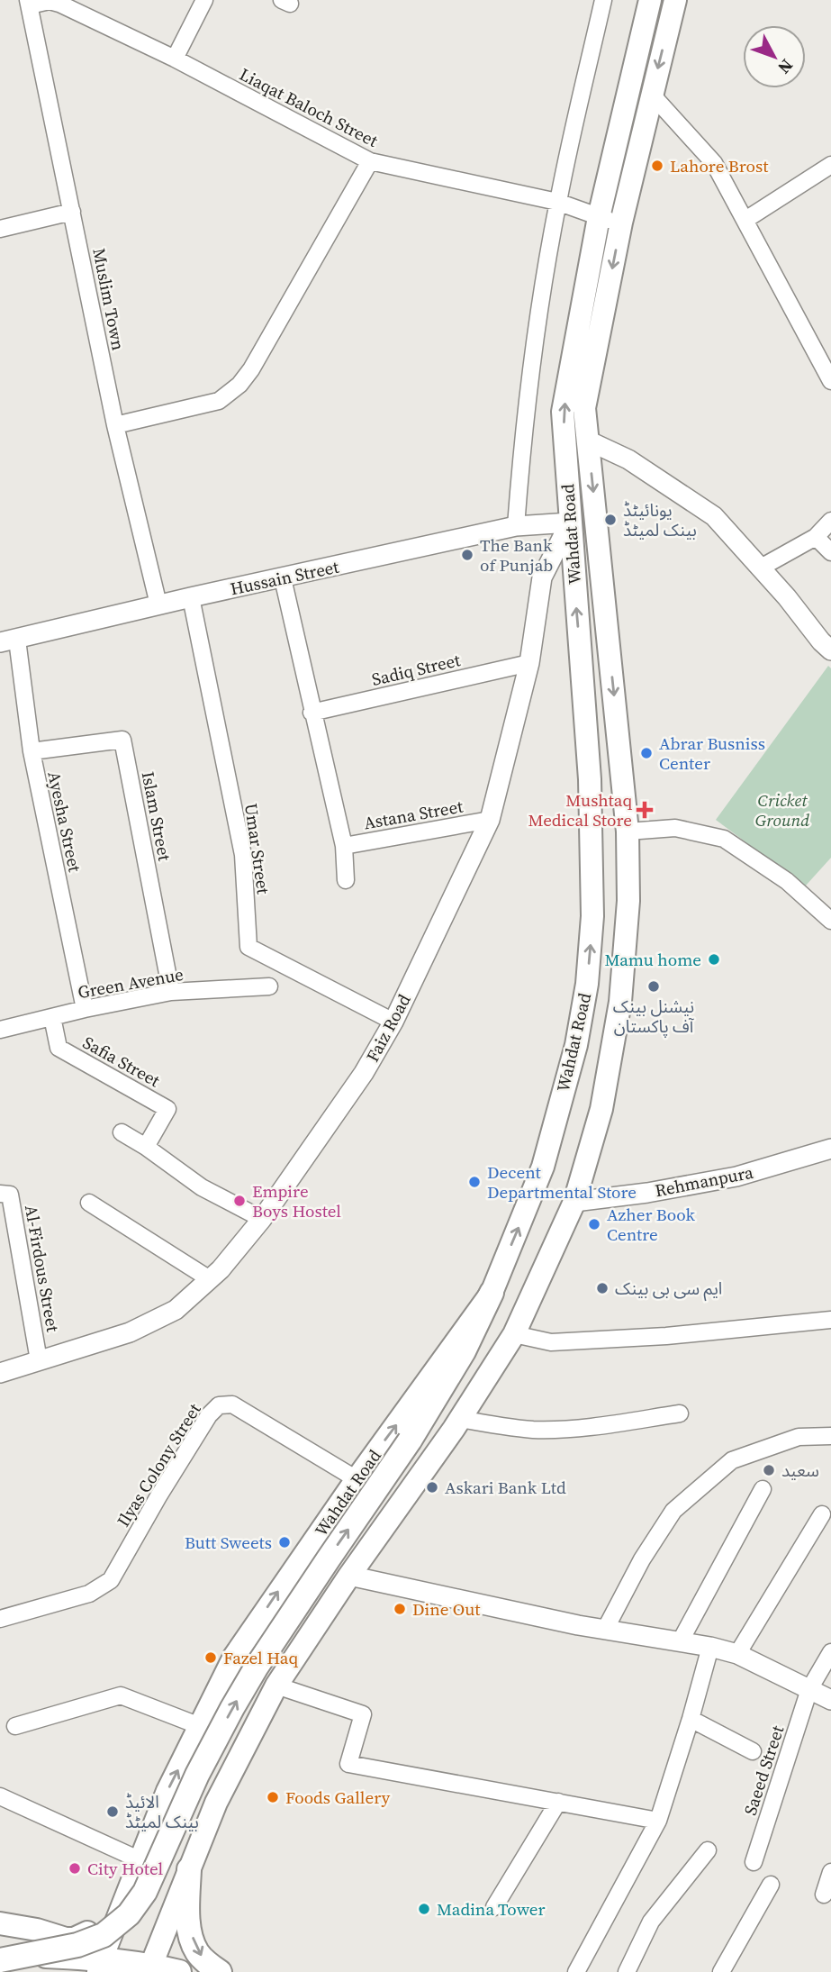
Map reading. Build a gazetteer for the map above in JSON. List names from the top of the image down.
{
  "streets": {
    "main road": ["Wahdat Road"],
    "street": [
      "Liaqat Baloch Street",
      "Muslim Town",
      "Hussain Street",
      "Sadiq Street",
      "Astana Street",
      "Islam Street",
      "Ayesha Street",
      "Umar Street",
      "Green Avenue",
      "Faiz Road",
      "Safia Street",
      "Rehmanpura",
      "Al-Firdous Street",
      "Ilyas Colony Street",
      "Saeed Street"
    ]
  },
  "crossings": [
    ["Liaqat Baloch Street", "Muslim Town"],
    ["Liaqat Baloch Street", "Wahdat Road"],
    ["Muslim Town", "Hussain Street"],
    ["Wahdat Road", "Hussain Street"],
    ["Wahdat Road", "Faiz Road"],
    ["Wahdat Road", "Rehmanpura"],
    ["Wahdat Road", "Ilyas Colony Street"],
    ["Hussain Street", "Ayesha Street"],
    ["Hussain Street", "Umar Street"],
    ["Hussain Street", "Faiz Road"],
    ["Sadiq Street", "Faiz Road"],
    ["Astana Street", "Faiz Road"],
    ["Islam Street", "Ayesha Street"],
    ["Islam Street", "Green Avenue"],
    ["Ayesha Street", "Green Avenue"],
    ["Umar Street", "Faiz Road"],
    ["Green Avenue", "Safia Street"],
    ["Faiz Road", "Al-Firdous Street"]
  ],
  "parks": ["Cricket Ground"],
  "places": {
    "other": [
      "Lahore Brost",
      "یونائیٹڈ بینک لمیٹڈ",
      "The Bank of Punjab",
      "Abrar Busniss Center",
      "Mamu home",
      "نیشنل بینک آف پاکستان",
      "Decent Departmental Store",
      "Empire Boys Hostel",
      "Azher Book Centre",
      "ایم سی بی بینک",
      "سعید",
      "Askari Bank Ltd",
      "Butt Sweets",
      "Dine Out",
      "Fazel Haq",
      "Foods Gallery",
      "الائیڈ بینک لمیٹڈ",
      "City Hotel",
      "Madina Tower"
    ],
    "health": ["Mushtaq Medical Store"]
  },
  "north": "bottom right"
}
